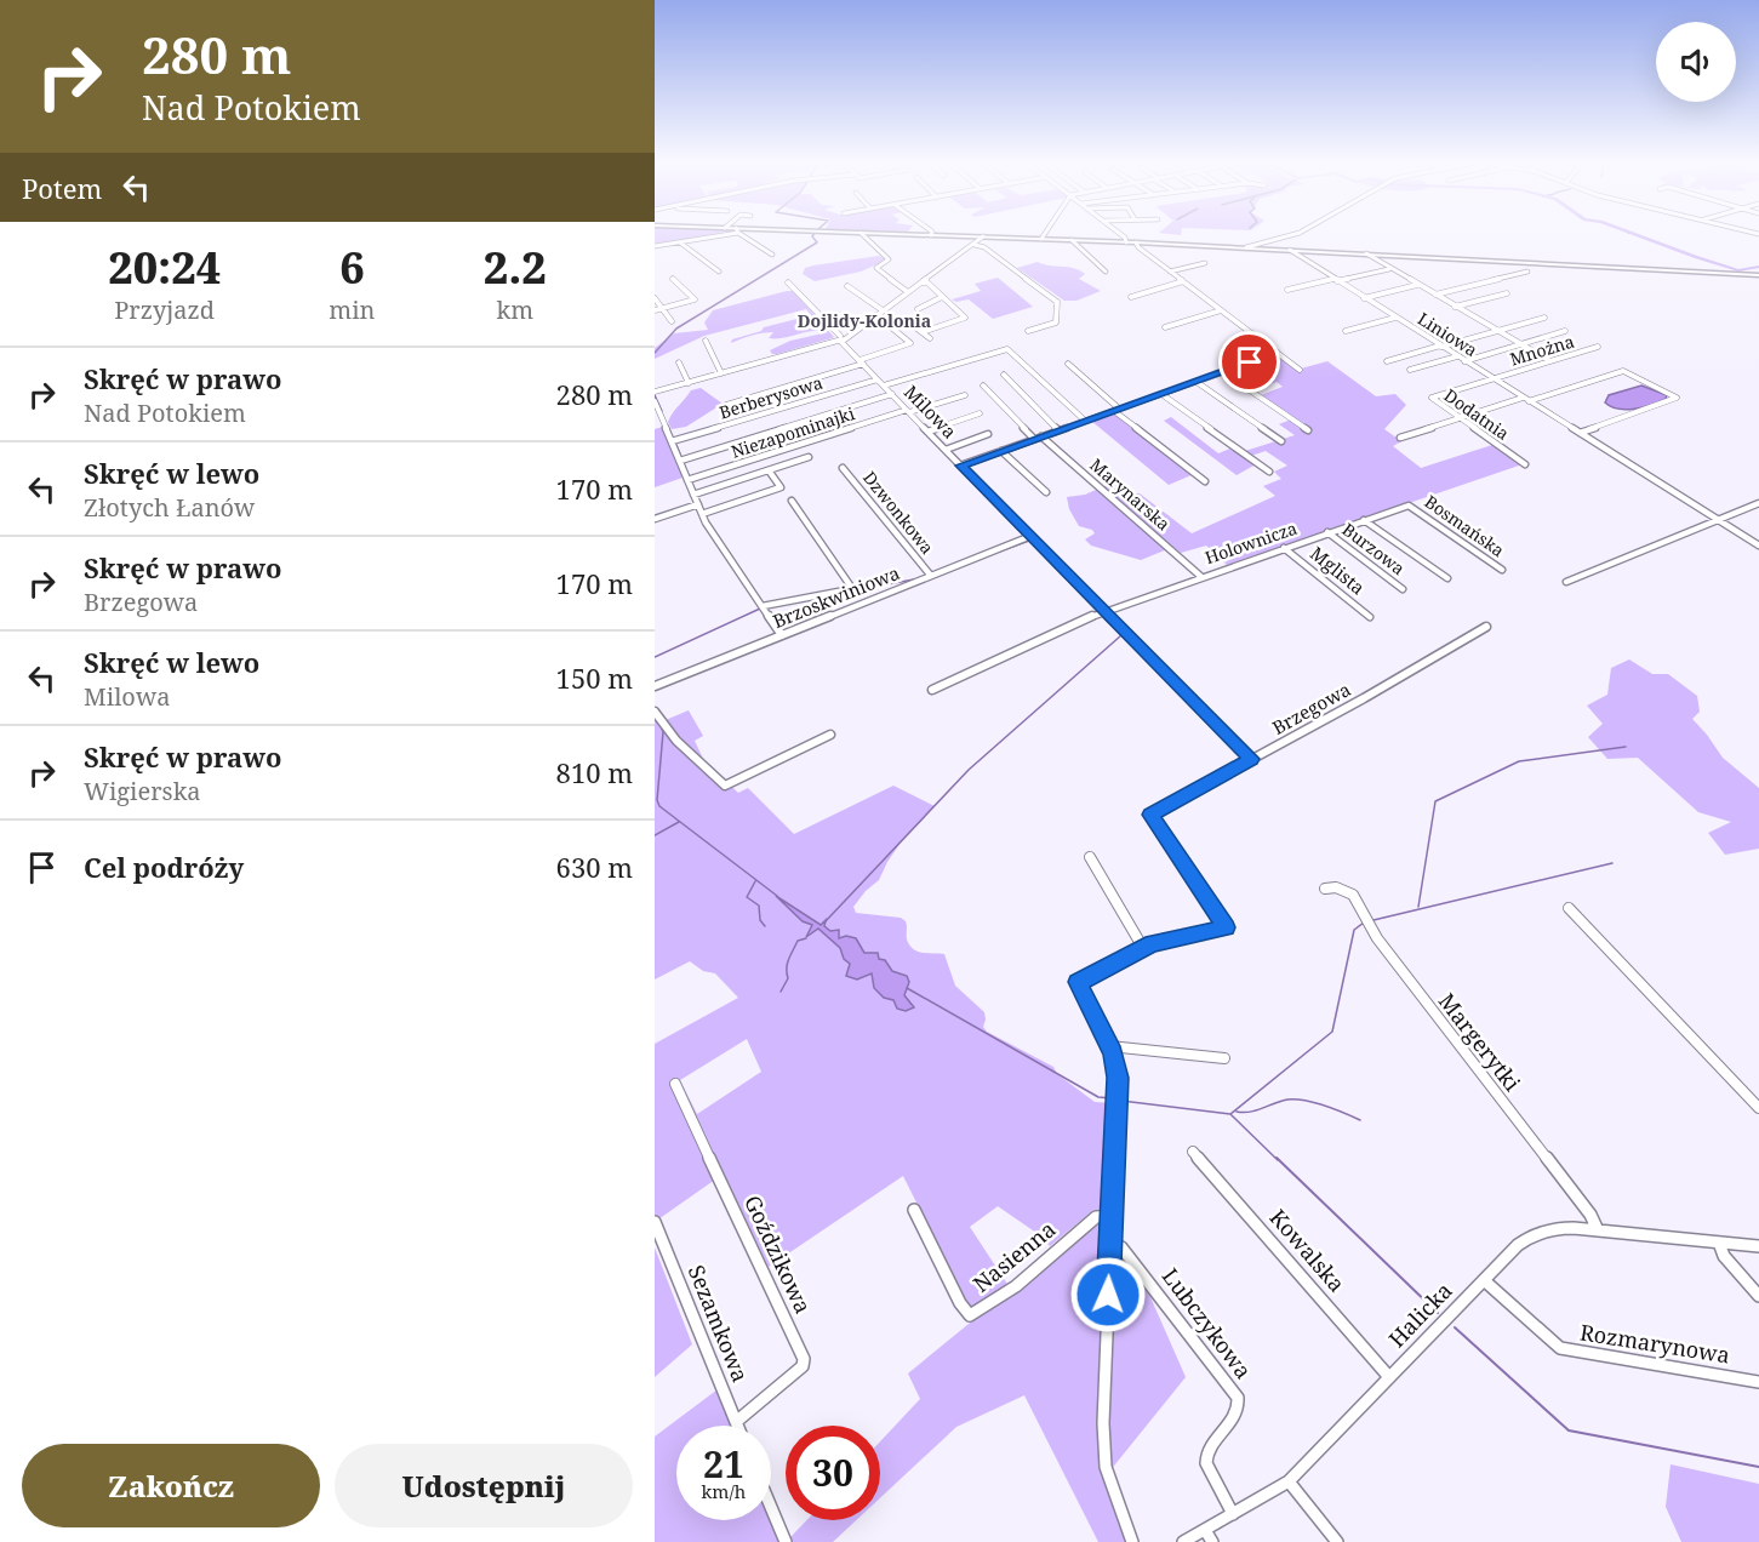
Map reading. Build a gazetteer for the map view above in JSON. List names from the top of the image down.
{
  "streets": {
    "street": [
      "Liniowa",
      "Mnożna",
      "Berberysowa",
      "Milowa",
      "Dodatnia",
      "Niezapominajki",
      "Marynarska",
      "Dzwonkowa",
      "Bosmańska",
      "Holownicza",
      "Burzowa",
      "Mglista",
      "Brzoskwiniowa",
      "Brzegowa",
      "Margerytki",
      "Kowalska",
      "Goździkowa",
      "Nasienna",
      "Halicka",
      "Sezamkowa",
      "Lubczykowa",
      "Rozmarynowa"
    ]
  },
  "crossings": [
    ["Liniowa", "Mnożna"],
    ["Liniowa", "Dodatnia"],
    ["Mnożna", "Dodatnia"],
    ["Berberysowa", "Milowa"],
    ["Milowa", "Niezapominajki"],
    ["Milowa", "Holownicza"],
    ["Milowa", "Brzoskwiniowa"],
    ["Milowa", "Brzegowa"],
    ["Marynarska", "Holownicza"],
    ["Dzwonkowa", "Brzoskwiniowa"],
    ["Bosmańska", "Holownicza"],
    ["Holownicza", "Burzowa"],
    ["Holownicza", "Mglista"],
    ["Margerytki", "Halicka"],
    ["Kowalska", "Halicka"],
    ["Goździkowa", "Sezamkowa"],
    ["Halicka", "Lubczykowa"],
    ["Halicka", "Rozmarynowa"]
  ],
  "districts": ["Dojlidy-Kolonia"],
  "page": {
    "turn": ["280 m", "Nad Potokiem"],
    "then": "Potem",
    "eta": [
      "20:24",
      "Przyjazd",
      "6",
      "min",
      "2.2",
      "km"
    ],
    "list": [
      {
        "name": "Skręć w prawo",
        "note": "Nad Potokiem",
        "value": "280 m"
      },
      {
        "name": "Skręć w lewo",
        "note": "Złotych Łanów",
        "value": "170 m"
      },
      {
        "name": "Skręć w prawo",
        "note": "Brzegowa",
        "value": "170 m"
      },
      {
        "name": "Skręć w lewo",
        "note": "Milowa",
        "value": "150 m"
      },
      {
        "name": "Skręć w prawo",
        "note": "Wigierska",
        "value": "810 m"
      },
      {
        "name": "Cel podróży",
        "value": "630 m"
      }
    ],
    "speed": "21 km/h",
    "limit": "30",
    "buttons": ["Zakończ", "Udostępnij"]
  }
}
